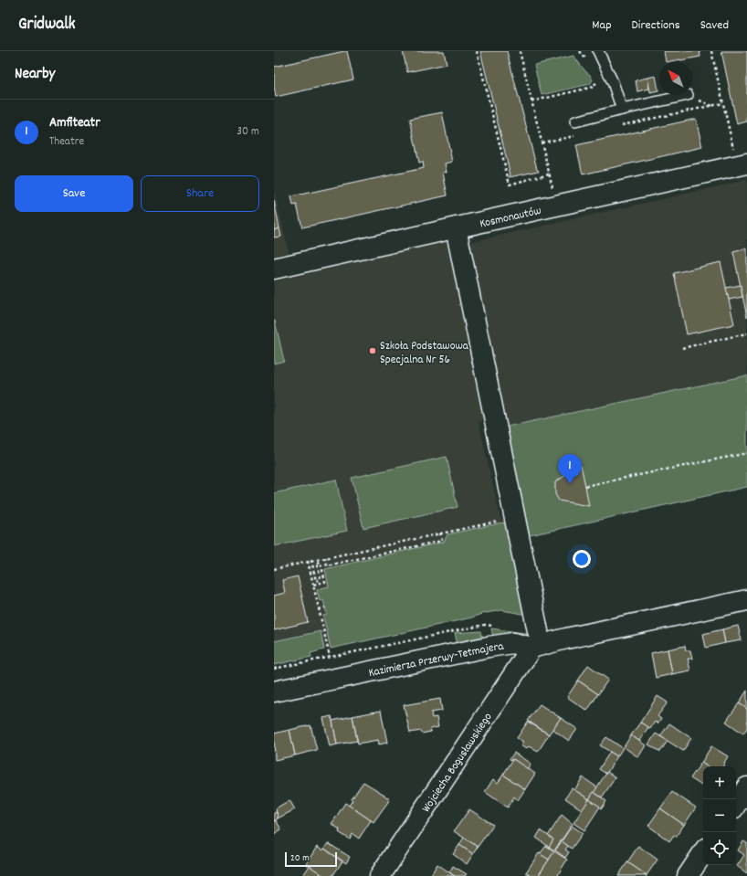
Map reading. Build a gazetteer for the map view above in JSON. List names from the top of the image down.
{
  "streets": {
    "street": ["Kosmonautów", "Kazimierza Przerwy-Tetmajera", "Wojciecha Bogusławskiego"]
  },
  "crossings": [
    ["Kazimierza Przerwy-Tetmajera", "Wojciecha Bogusławskiego"]
  ],
  "places": ["Szkoła Podstawowa Specjalna Nr 56"],
  "scale_bar": "20 m",
  "north": "top left",
  "page": {
    "header": "Gridwalk",
    "nav": ["Map", "Directions", "Saved"],
    "heading": "Nearby",
    "list": [
      {
        "mark": "1",
        "name": "Amfiteatr",
        "note": "Theatre",
        "value": "30 m"
      }
    ],
    "buttons": ["Save", "Share"],
    "pins": "1",
    "map_buttons": ["+", "−"],
    "scale": "20 m"
  }
}
